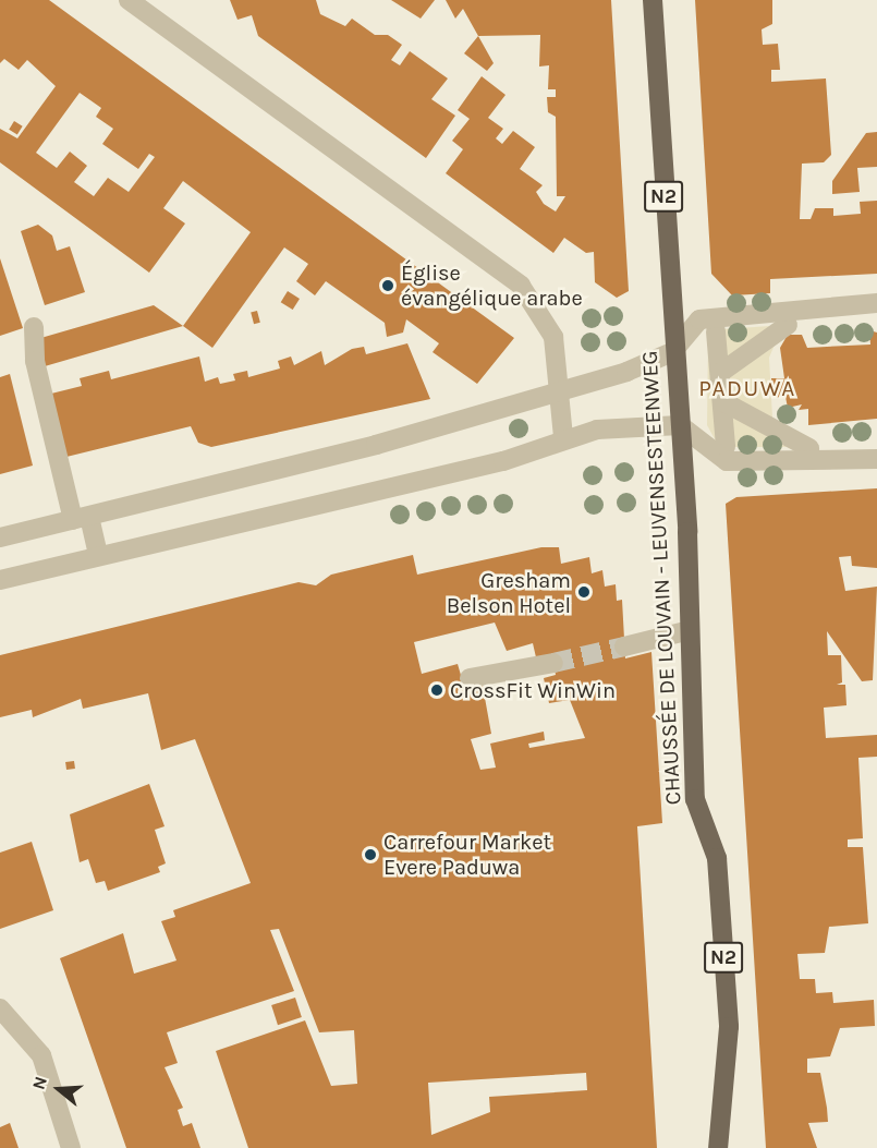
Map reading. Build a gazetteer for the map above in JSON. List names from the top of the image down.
{
  "streets": {
    "main road": ["N2", "CHAUSSÉE DE LOUVAIN - LEUVENSESTEENWEG"]
  },
  "districts": ["PADUWA"],
  "places": [
    "Église évangélique arabe",
    "Gresham Belson Hotel",
    "CrossFit WinWin",
    "Carrefour Market Evere Paduwa"
  ],
  "north": "left"
}
